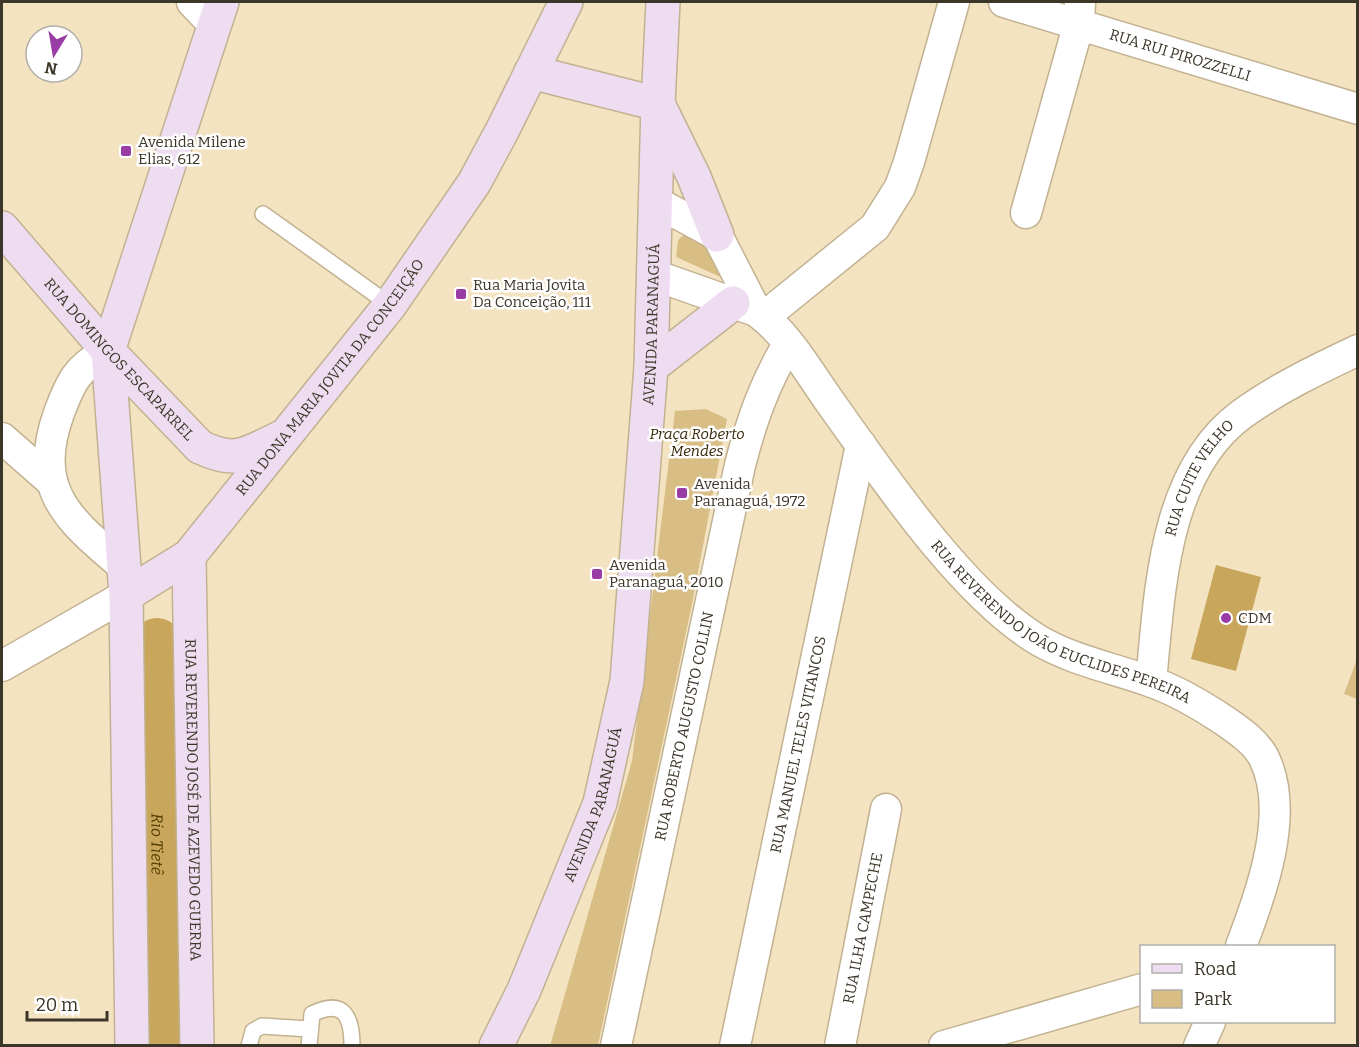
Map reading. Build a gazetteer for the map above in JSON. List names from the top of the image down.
{
  "streets": {
    "street": [
      "RUA RUI PIROZZELLI",
      "AVENIDA PARANAGUÁ",
      "RUA DOMINGOS ESCAPARREL",
      "RUA DONA MARIA JOVITA DA CONCEIÇÃO",
      "RUA CUITE VELHO",
      "RUA REVERENDO JOÃO EUCLIDES PEREIRA",
      "RUA ROBERTO AUGUSTO COLLIN",
      "RUA MANUEL TELES VITANCOS",
      "RUA REVERENDO JOSÉ DE AZEVEDO GUERRA",
      "RUA ILHA CAMPECHE"
    ]
  },
  "crossings": [
    ["AVENIDA PARANAGUÁ", "RUA REVERENDO JOÃO EUCLIDES PEREIRA"],
    ["RUA DOMINGOS ESCAPARREL", "RUA DONA MARIA JOVITA DA CONCEIÇÃO"],
    ["RUA DONA MARIA JOVITA DA CONCEIÇÃO", "RUA REVERENDO JOSÉ DE AZEVEDO GUERRA"],
    ["RUA CUITE VELHO", "RUA REVERENDO JOÃO EUCLIDES PEREIRA"],
    ["RUA REVERENDO JOÃO EUCLIDES PEREIRA", "RUA ROBERTO AUGUSTO COLLIN"],
    ["RUA REVERENDO JOÃO EUCLIDES PEREIRA", "RUA MANUEL TELES VITANCOS"]
  ],
  "water": ["Rio Tietê"],
  "parks": ["Praça Roberto Mendes"],
  "places": {
    "transit": [
      "Avenida Milene Elias, 612",
      "Rua Maria Jovita Da Conceição, 111",
      "Avenida Paranaguá, 1972",
      "Avenida Paranaguá, 2010"
    ],
    "other": ["CDM"]
  },
  "legend": ["Road", "Park"],
  "scale_bar": "20 m",
  "north": "bottom"
}
